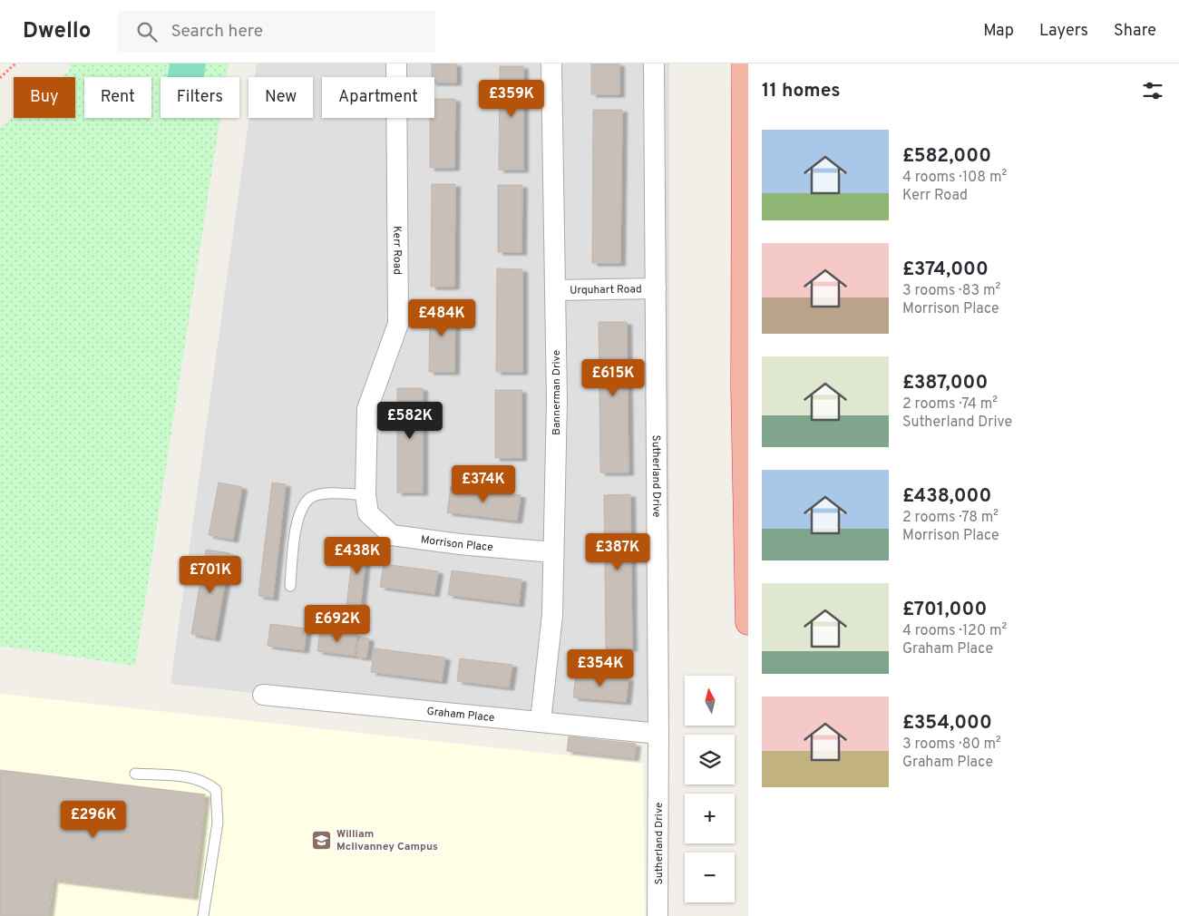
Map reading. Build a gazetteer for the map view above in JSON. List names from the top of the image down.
{
  "streets": {
    "street": [
      "Kerr Road",
      "Urquhart Road",
      "Bannerman Drive",
      "Sutherland Drive",
      "Morrison Place",
      "Graham Place"
    ]
  },
  "crossings": [
    ["Kerr Road", "Morrison Place"],
    ["Urquhart Road", "Bannerman Drive"],
    ["Urquhart Road", "Sutherland Drive"],
    ["Bannerman Drive", "Morrison Place"],
    ["Bannerman Drive", "Graham Place"],
    ["Sutherland Drive", "Graham Place"]
  ],
  "places": {
    "school or university": ["William McIlvanney Campus"]
  },
  "north": "top",
  "page": {
    "header": "Dwello",
    "search": "Search here",
    "nav": ["Map", "Layers", "Share"],
    "heading": "11 homes",
    "chip": [
      "Buy",
      "Rent",
      "Filters",
      "New",
      "Apartment"
    ],
    "price": [
      "£359K",
      "£484K",
      "£615K",
      "£582K",
      "£374K",
      "£387K",
      "£438K",
      "£701K",
      "£692K",
      "£354K",
      "£296K"
    ],
    "list": [
      {
        "name": "£582,000",
        "note": "4 rooms · 108 m² · Kerr Road"
      },
      {
        "name": "£374,000",
        "note": "3 rooms · 83 m² · Morrison Place"
      },
      {
        "name": "£387,000",
        "note": "2 rooms · 74 m² · Sutherland Drive"
      },
      {
        "name": "£438,000",
        "note": "2 rooms · 78 m² · Morrison Place"
      },
      {
        "name": "£701,000",
        "note": "4 rooms · 120 m² · Graham Place"
      },
      {
        "name": "£354,000",
        "note": "3 rooms · 80 m² · Graham Place"
      }
    ],
    "map_buttons": ["+", "−"]
  }
}
